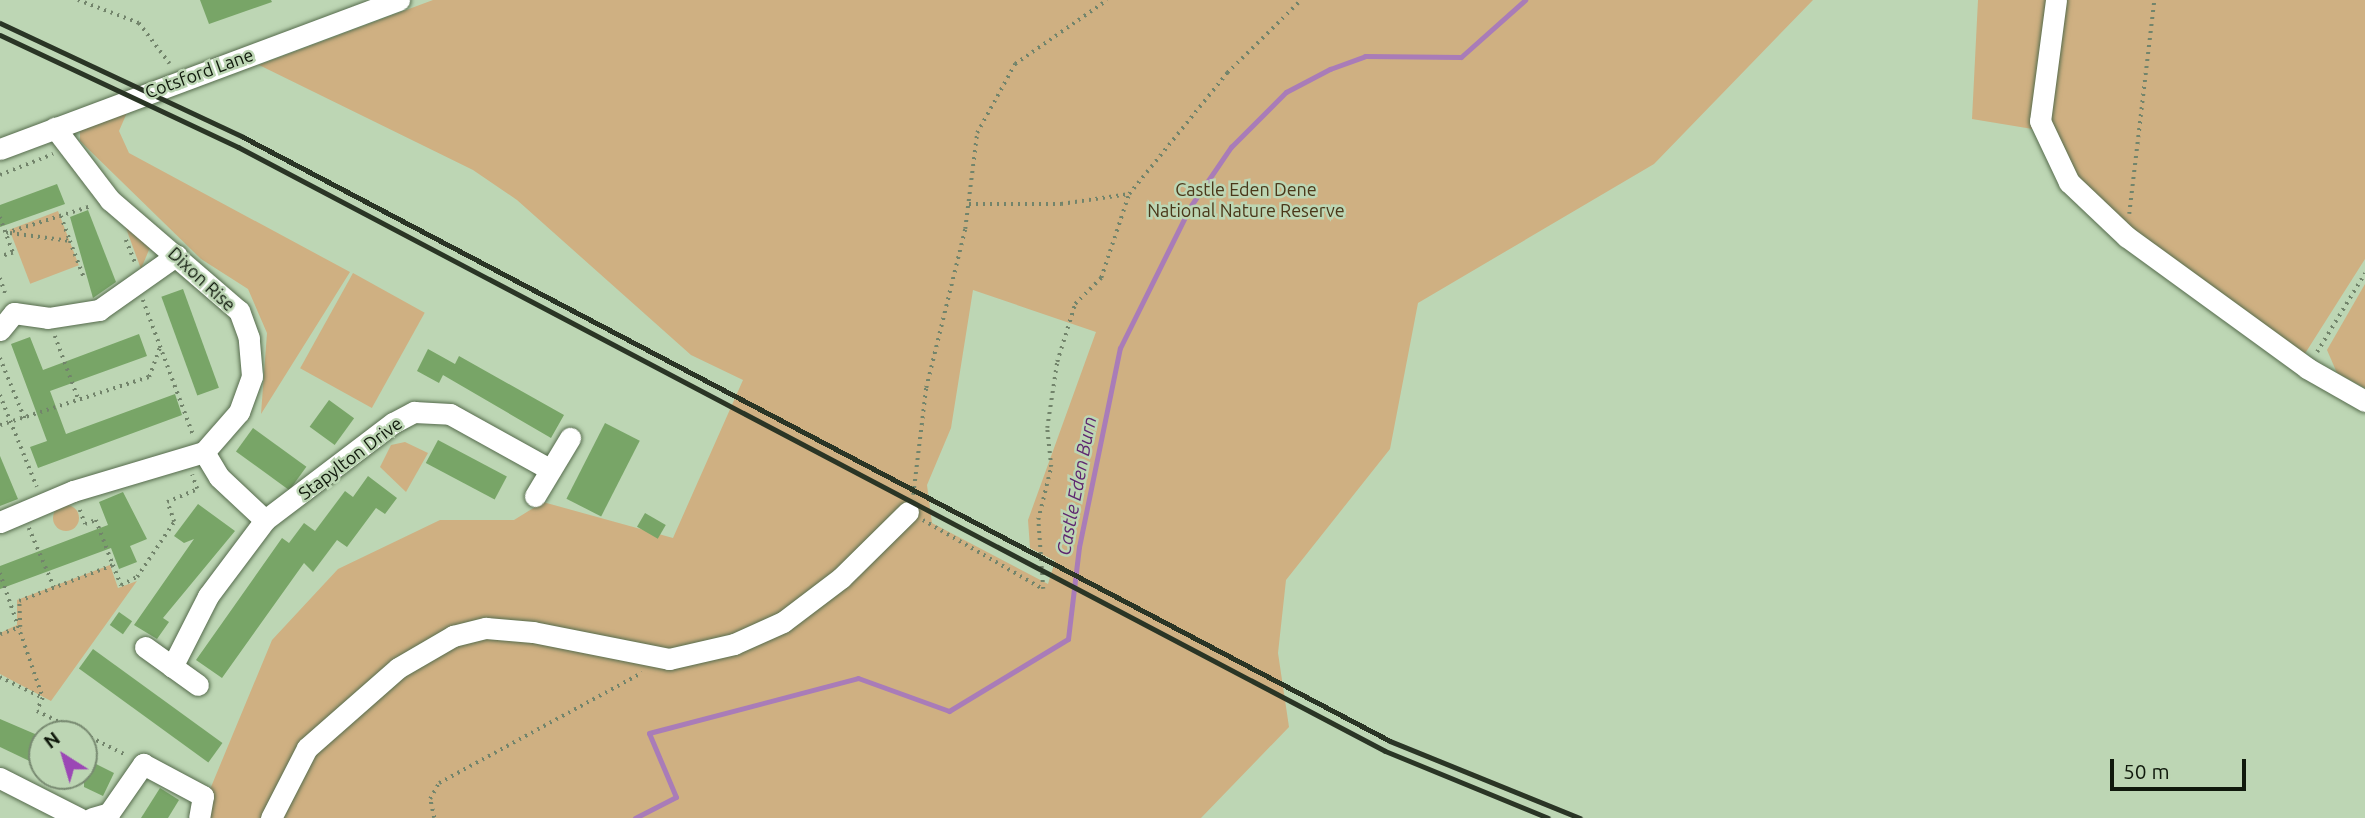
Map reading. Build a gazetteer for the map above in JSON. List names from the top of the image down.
{
  "streets": {
    "street": ["Cotsford Lane", "Dixon Rise", "Stapylton Drive"]
  },
  "crossings": [
    ["Cotsford Lane", "Dixon Rise"]
  ],
  "water": ["Castle Eden Burn"],
  "parks": ["Castle Eden Dene National Nature Reserve"],
  "scale_bar": "50 m",
  "north": "top left"
}
